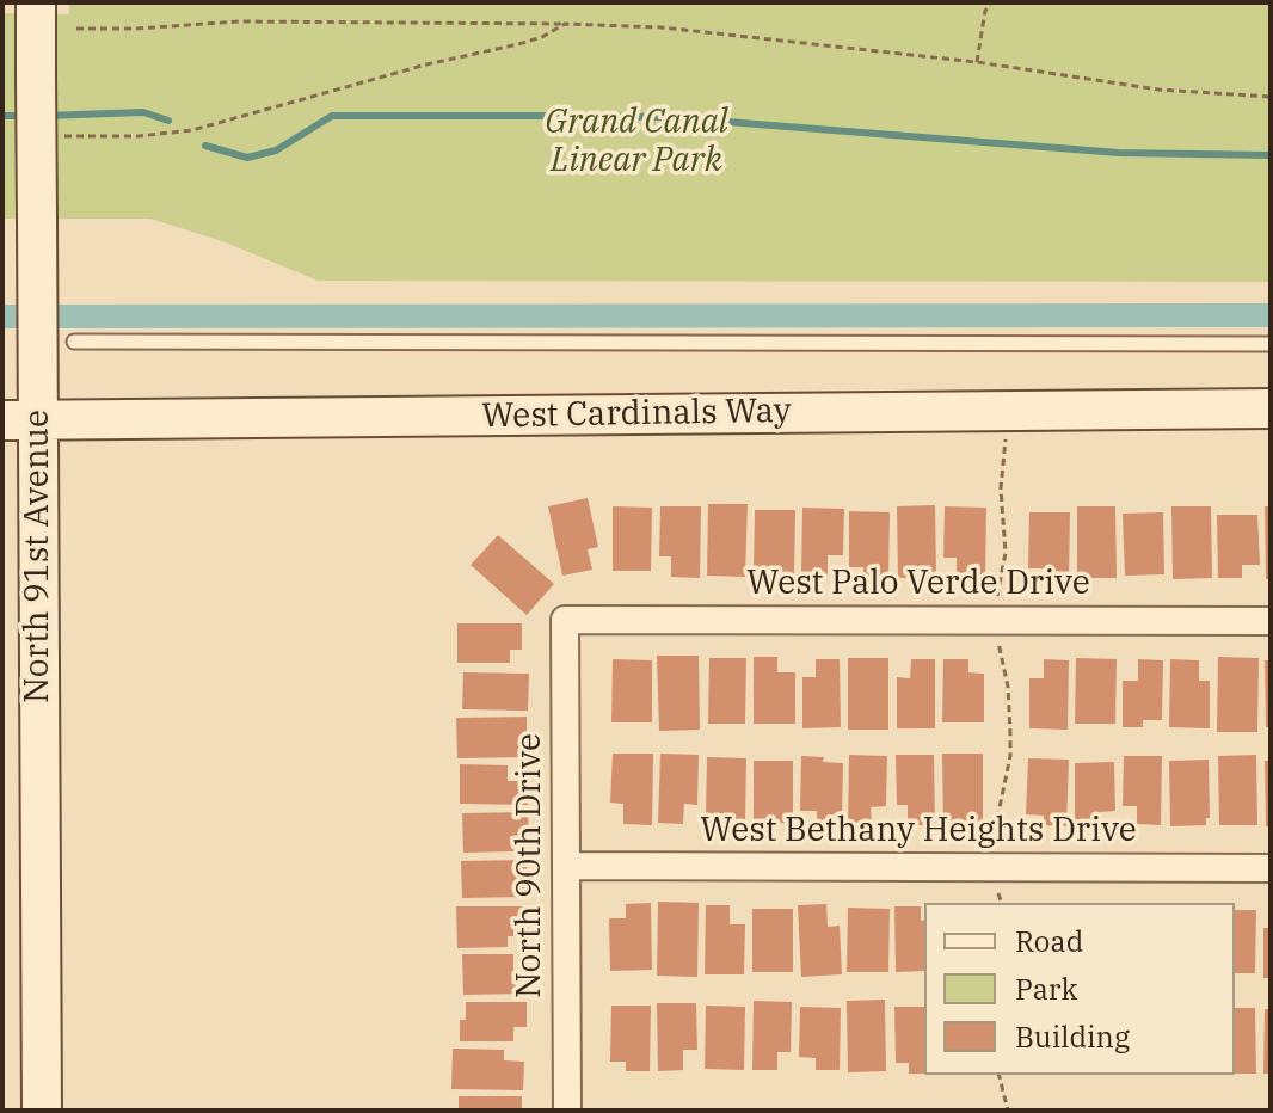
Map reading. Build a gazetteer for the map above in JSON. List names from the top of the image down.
{
  "streets": {
    "main road": ["West Cardinals Way", "North 91st Avenue"],
    "street": ["West Palo Verde Drive", "West Bethany Heights Drive", "North 90th Drive"]
  },
  "crossings": [
    ["West Cardinals Way", "North 91st Avenue"],
    ["West Palo Verde Drive", "North 90th Drive"],
    ["West Bethany Heights Drive", "North 90th Drive"]
  ],
  "parks": ["Grand Canal Linear Park"],
  "legend": ["Road", "Park", "Building"]
}
